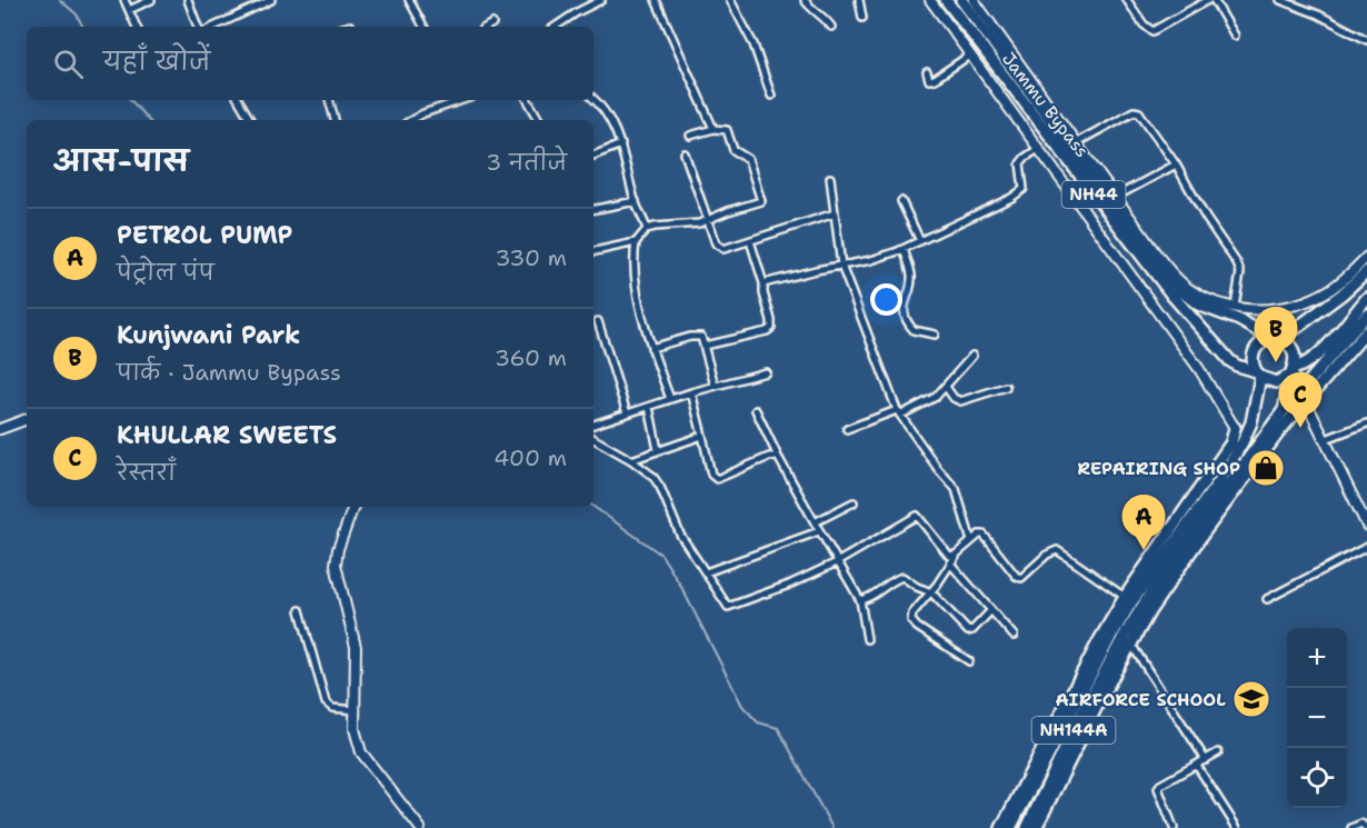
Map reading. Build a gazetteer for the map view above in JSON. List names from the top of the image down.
{
  "streets": {
    "highway": ["Jammu Bypass", "NH44", "NH144A"]
  },
  "crossings": [
    ["Jammu Bypass", "NH44"],
    ["Jammu Bypass", "NH144A"],
    ["NH44", "NH144A"]
  ],
  "places": {
    "shop": ["REPAIRING SHOP"],
    "school or university": ["AIRFORCE SCHOOL"]
  },
  "page": {
    "search": "यहाँ खोजें",
    "heading": ["आस-पास", "3 नतीजे"],
    "list": [
      {
        "mark": "A",
        "name": "PETROL PUMP",
        "note": "पेट्रोल पंप",
        "value": "330 m"
      },
      {
        "mark": "B",
        "name": "Kunjwani Park",
        "note": "पार्क · Jammu Bypass",
        "value": "360 m"
      },
      {
        "mark": "C",
        "name": "KHULLAR SWEETS",
        "note": "रेस्तराँ",
        "value": "400 m"
      }
    ],
    "pins": ["B", "C", "A"],
    "map_buttons": ["+", "−"]
  }
}
